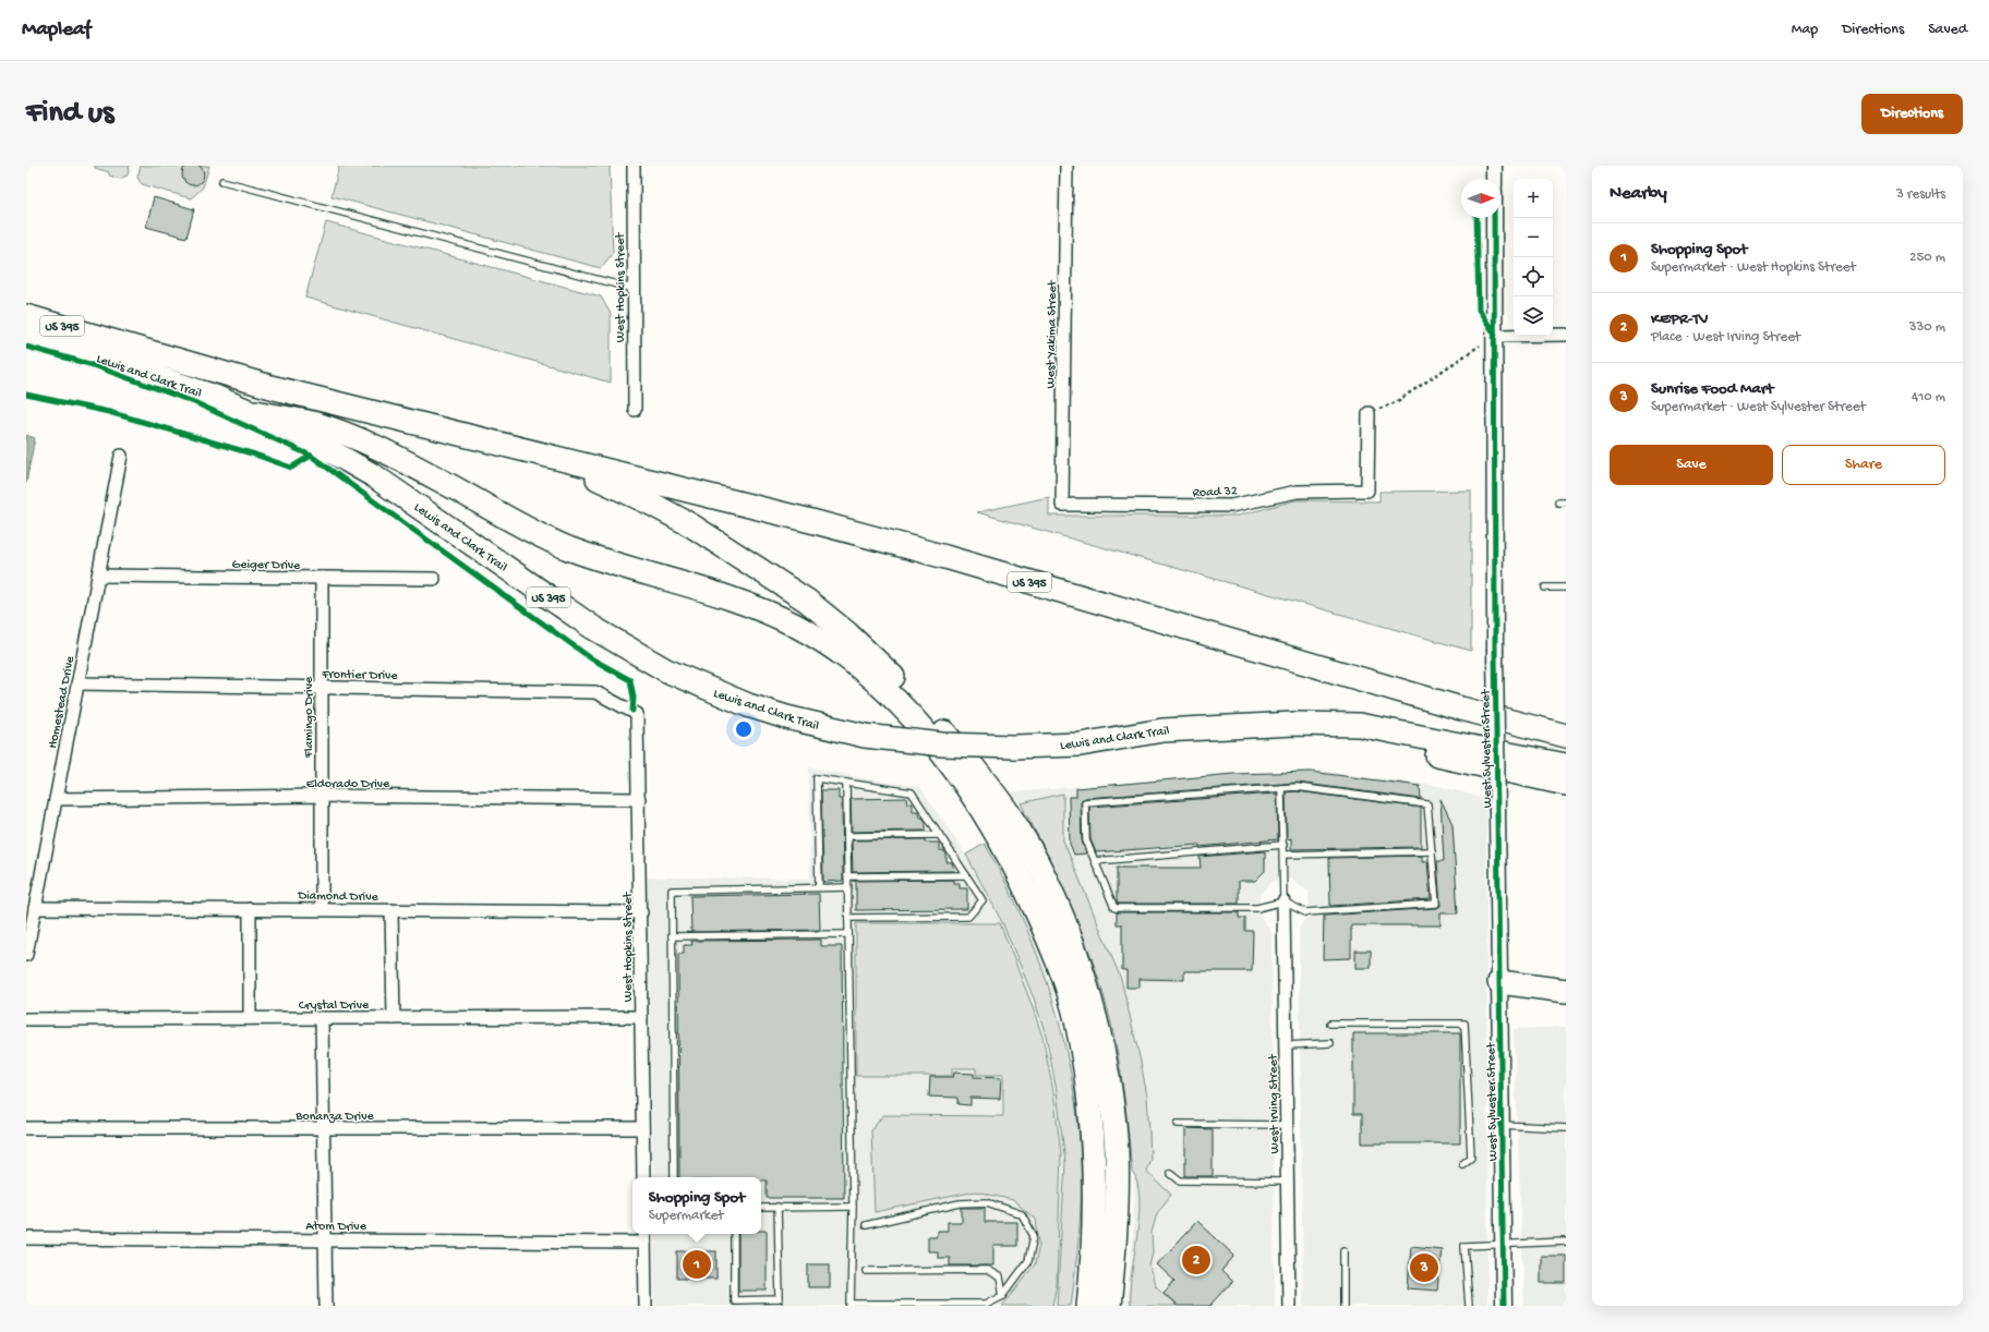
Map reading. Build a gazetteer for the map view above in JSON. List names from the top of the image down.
{
  "streets": {
    "highway": ["US 395", "Lewis and Clark Trail"],
    "street": [
      "West Hopkins Street",
      "West Yakima Street",
      "Road 32",
      "Geiger Drive",
      "Frontier Drive",
      "Homestead Drive",
      "Flamingo Drive",
      "West Sylvester Street",
      "Eldorado Drive",
      "Diamond Drive",
      "Crystal Drive",
      "West Irving Street",
      "Bonanza Drive",
      "Atom Drive"
    ]
  },
  "crossings": [
    ["West Hopkins Street", "Frontier Drive"],
    ["West Hopkins Street", "Eldorado Drive"],
    ["West Hopkins Street", "Diamond Drive"],
    ["West Hopkins Street", "Crystal Drive"],
    ["West Hopkins Street", "Bonanza Drive"],
    ["West Yakima Street", "Road 32"],
    ["Geiger Drive", "Homestead Drive"],
    ["Geiger Drive", "Flamingo Drive"],
    ["Frontier Drive", "Homestead Drive"],
    ["Frontier Drive", "Flamingo Drive"],
    ["Homestead Drive", "Eldorado Drive"],
    ["Homestead Drive", "Diamond Drive"],
    ["Flamingo Drive", "Eldorado Drive"],
    ["Flamingo Drive", "Diamond Drive"]
  ],
  "north": "right",
  "page": {
    "header": "Mapleaf",
    "nav": ["Map", "Directions", "Saved"],
    "buttons": [
      "Directions",
      ["Save", "Share"]
    ],
    "title": "Find us",
    "heading": ["Nearby", "3 results"],
    "map_buttons": ["+", "−"],
    "list": [
      {
        "mark": "1",
        "name": "Shopping Spot",
        "note": "Supermarket · West Hopkins Street",
        "value": "250 m"
      },
      {
        "mark": "2",
        "name": "KEPR-TV",
        "note": "Place · West Irving Street",
        "value": "330 m"
      },
      {
        "mark": "3",
        "name": "Sunrise Food Mart",
        "note": "Supermarket · West Sylvester Street",
        "value": "410 m"
      }
    ],
    "popup": ["Shopping Spot", "Supermarket"],
    "pins": ["2", "1", "3"]
  }
}
